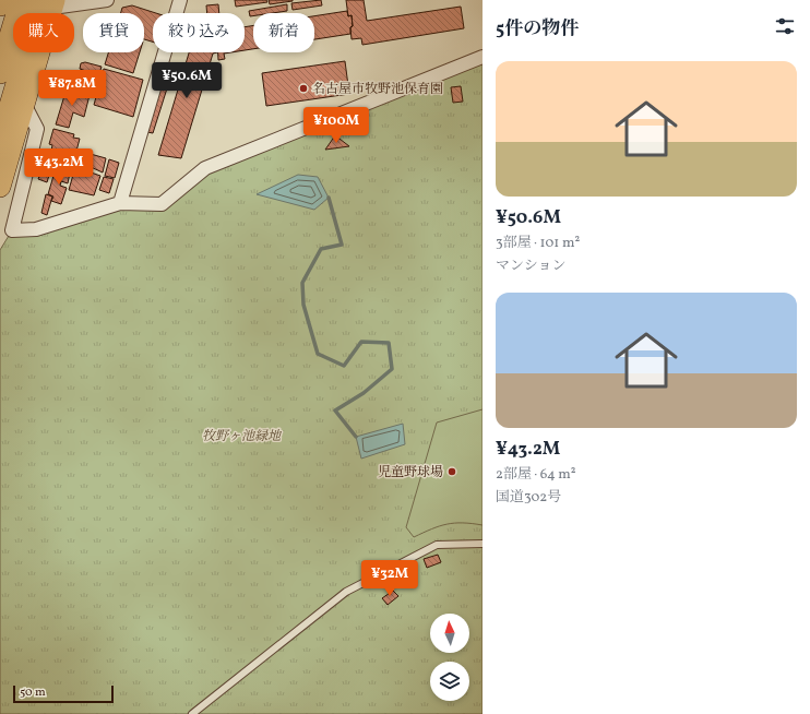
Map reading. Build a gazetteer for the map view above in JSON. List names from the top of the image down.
{
  "parks": ["牧野ヶ池緑地"],
  "places": ["名古屋市牧野池保育園", "児童野球場"],
  "scale_bar": "50 m",
  "north": "top",
  "page": {
    "heading": "5件の物件",
    "chip": [
      "購入",
      "賃貸",
      "絞り込み",
      "新着"
    ],
    "list": [
      {
        "name": "¥50.6M",
        "note": "3部屋 · 101 m² · マンション"
      },
      {
        "name": "¥43.2M",
        "note": "2部屋 · 64 m² · 国道302号"
      }
    ],
    "price": [
      "¥50.6M",
      "¥87.8M",
      "¥100M",
      "¥43.2M",
      "¥32M"
    ],
    "scale": "50 m"
  }
}
